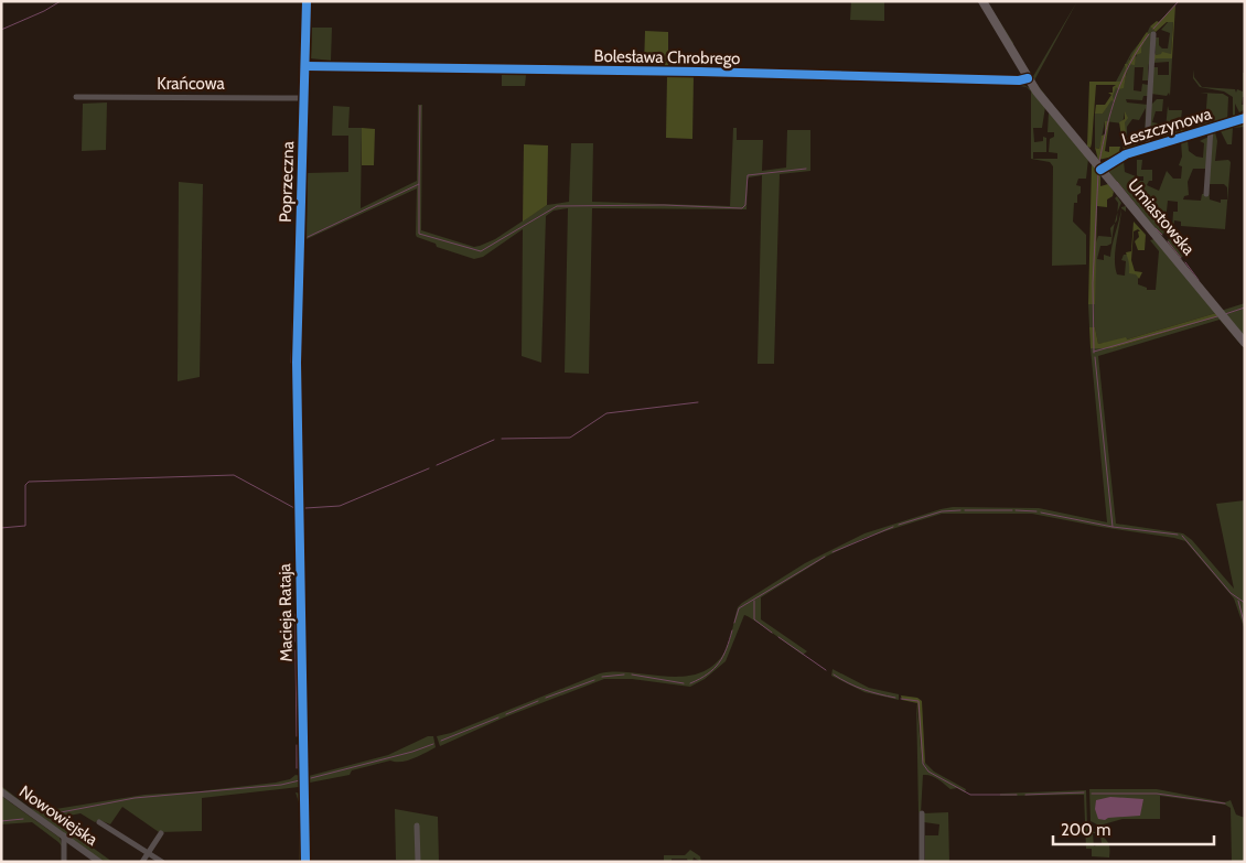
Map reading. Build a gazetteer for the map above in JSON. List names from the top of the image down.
{
  "streets": {
    "main road": ["Umiastowska"],
    "street": [
      "Bolesława Chrobrego",
      "Krańcowa",
      "Leszczynowa",
      "Poprzeczna",
      "Macieja Rataja",
      "Nowowiejska"
    ]
  },
  "crossings": [
    ["Bolesława Chrobrego", "Poprzeczna"],
    ["Bolesława Chrobrego", "Umiastowska"],
    ["Krańcowa", "Poprzeczna"],
    ["Leszczynowa", "Umiastowska"],
    ["Poprzeczna", "Macieja Rataja"]
  ],
  "scale_bar": "200 m"
}
